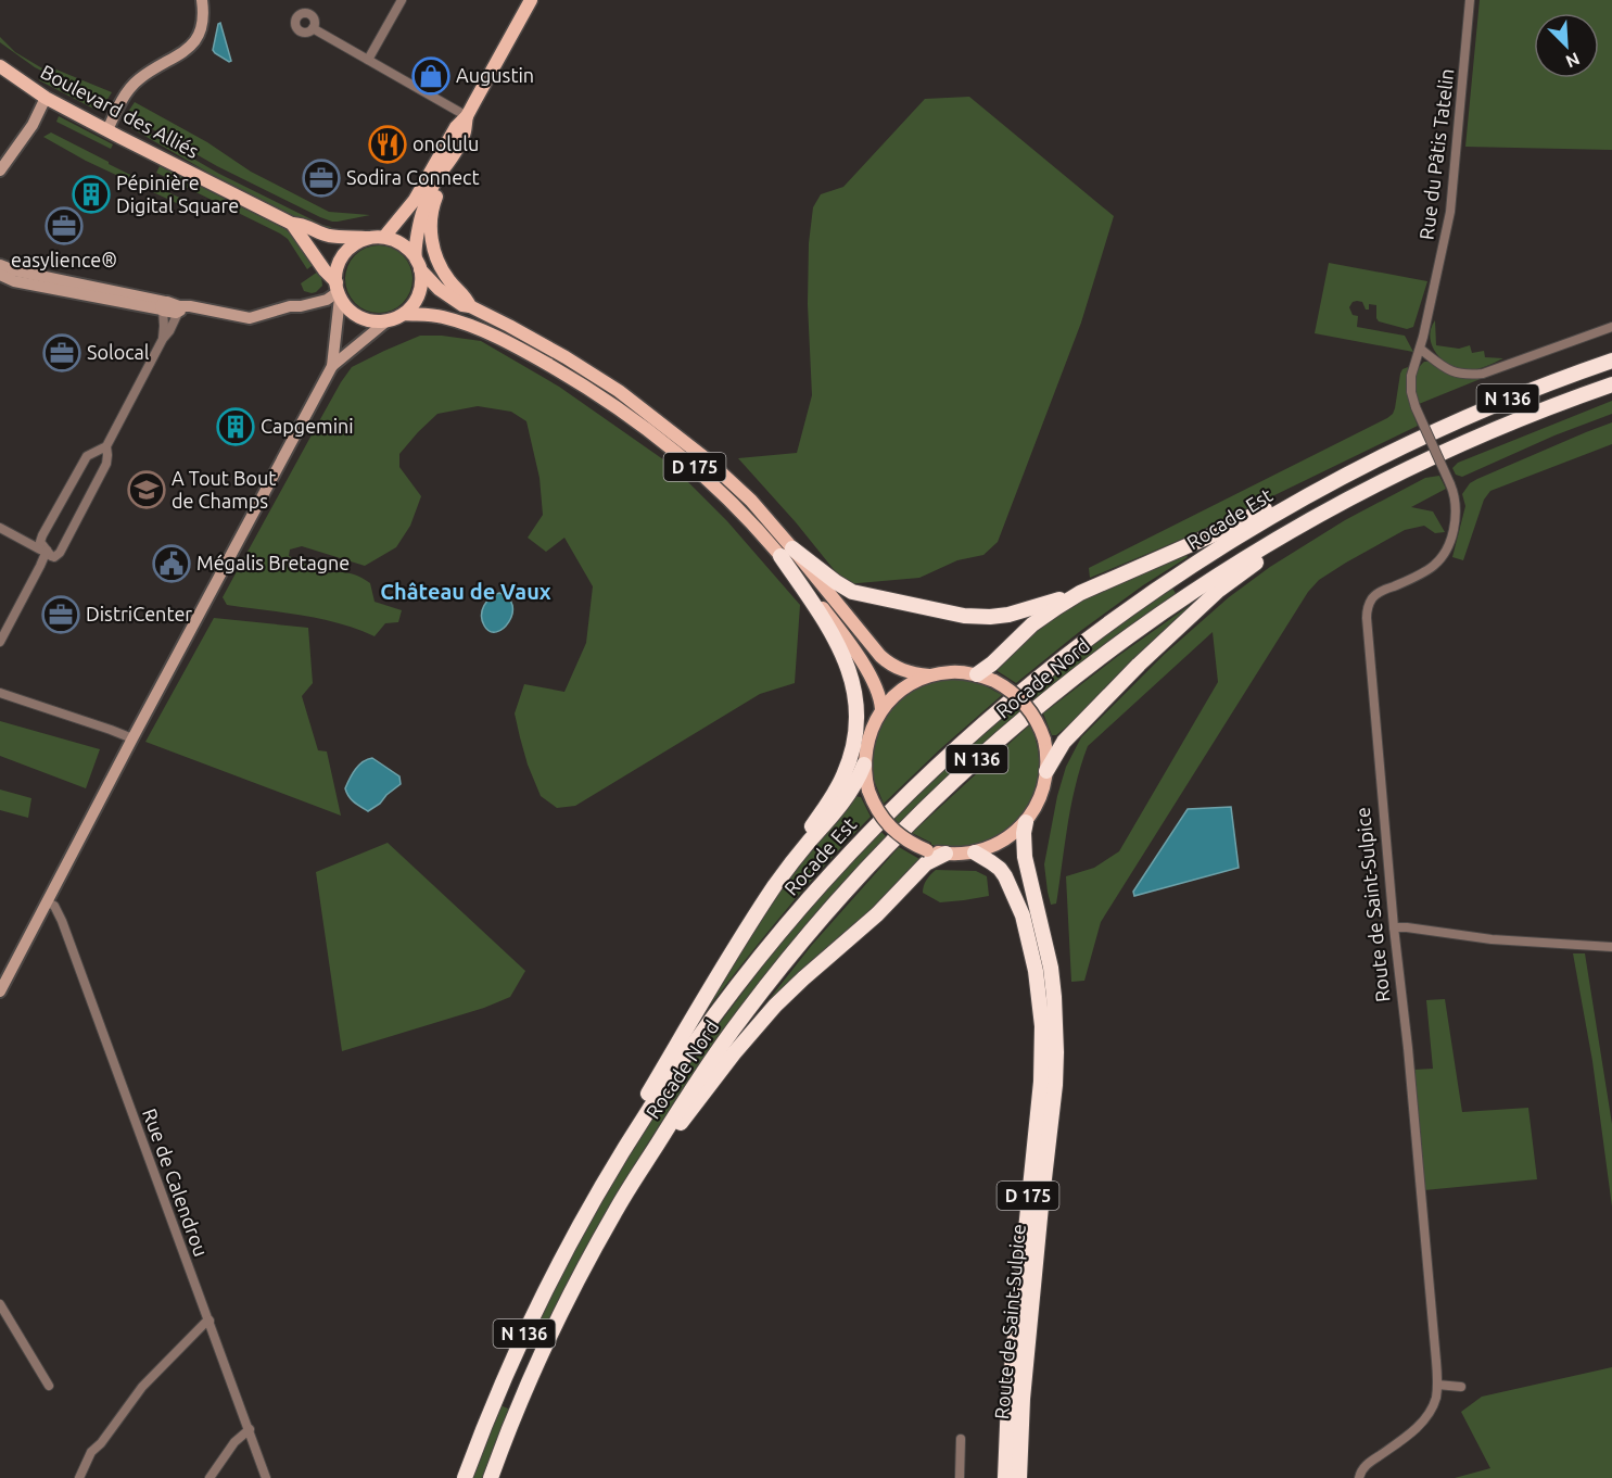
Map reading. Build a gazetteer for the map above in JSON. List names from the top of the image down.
{
  "streets": {
    "highway": [
      "N 136",
      "D 175",
      "Rocade Est",
      "Rocade Nord",
      "Route de Saint-Sulpice"
    ],
    "main road": ["Boulevard des Alliés"],
    "street": ["Rue du Pâtis Tatelin", "Rue de Calendrou"]
  },
  "crossings": [
    ["Boulevard des Alliés", "D 175"],
    ["Rue du Pâtis Tatelin", "Route de Saint-Sulpice"],
    ["N 136", "Rocade Est"],
    ["N 136", "Rocade Nord"],
    ["D 175", "Route de Saint-Sulpice"]
  ],
  "districts": ["Château de Vaux"],
  "places": {
    "shop": ["Augustin"],
    "restaurant": ["onolulu"],
    "office": [
      "Sodira Connect",
      "easylience®",
      "Solocal",
      "DistriCenter"
    ],
    "building": ["Pépinière Digital Square", "Capgemini"],
    "school or university": ["A Tout Bout de Champs"],
    "public building": ["Mégalis Bretagne"]
  },
  "north": "bottom right"
}
